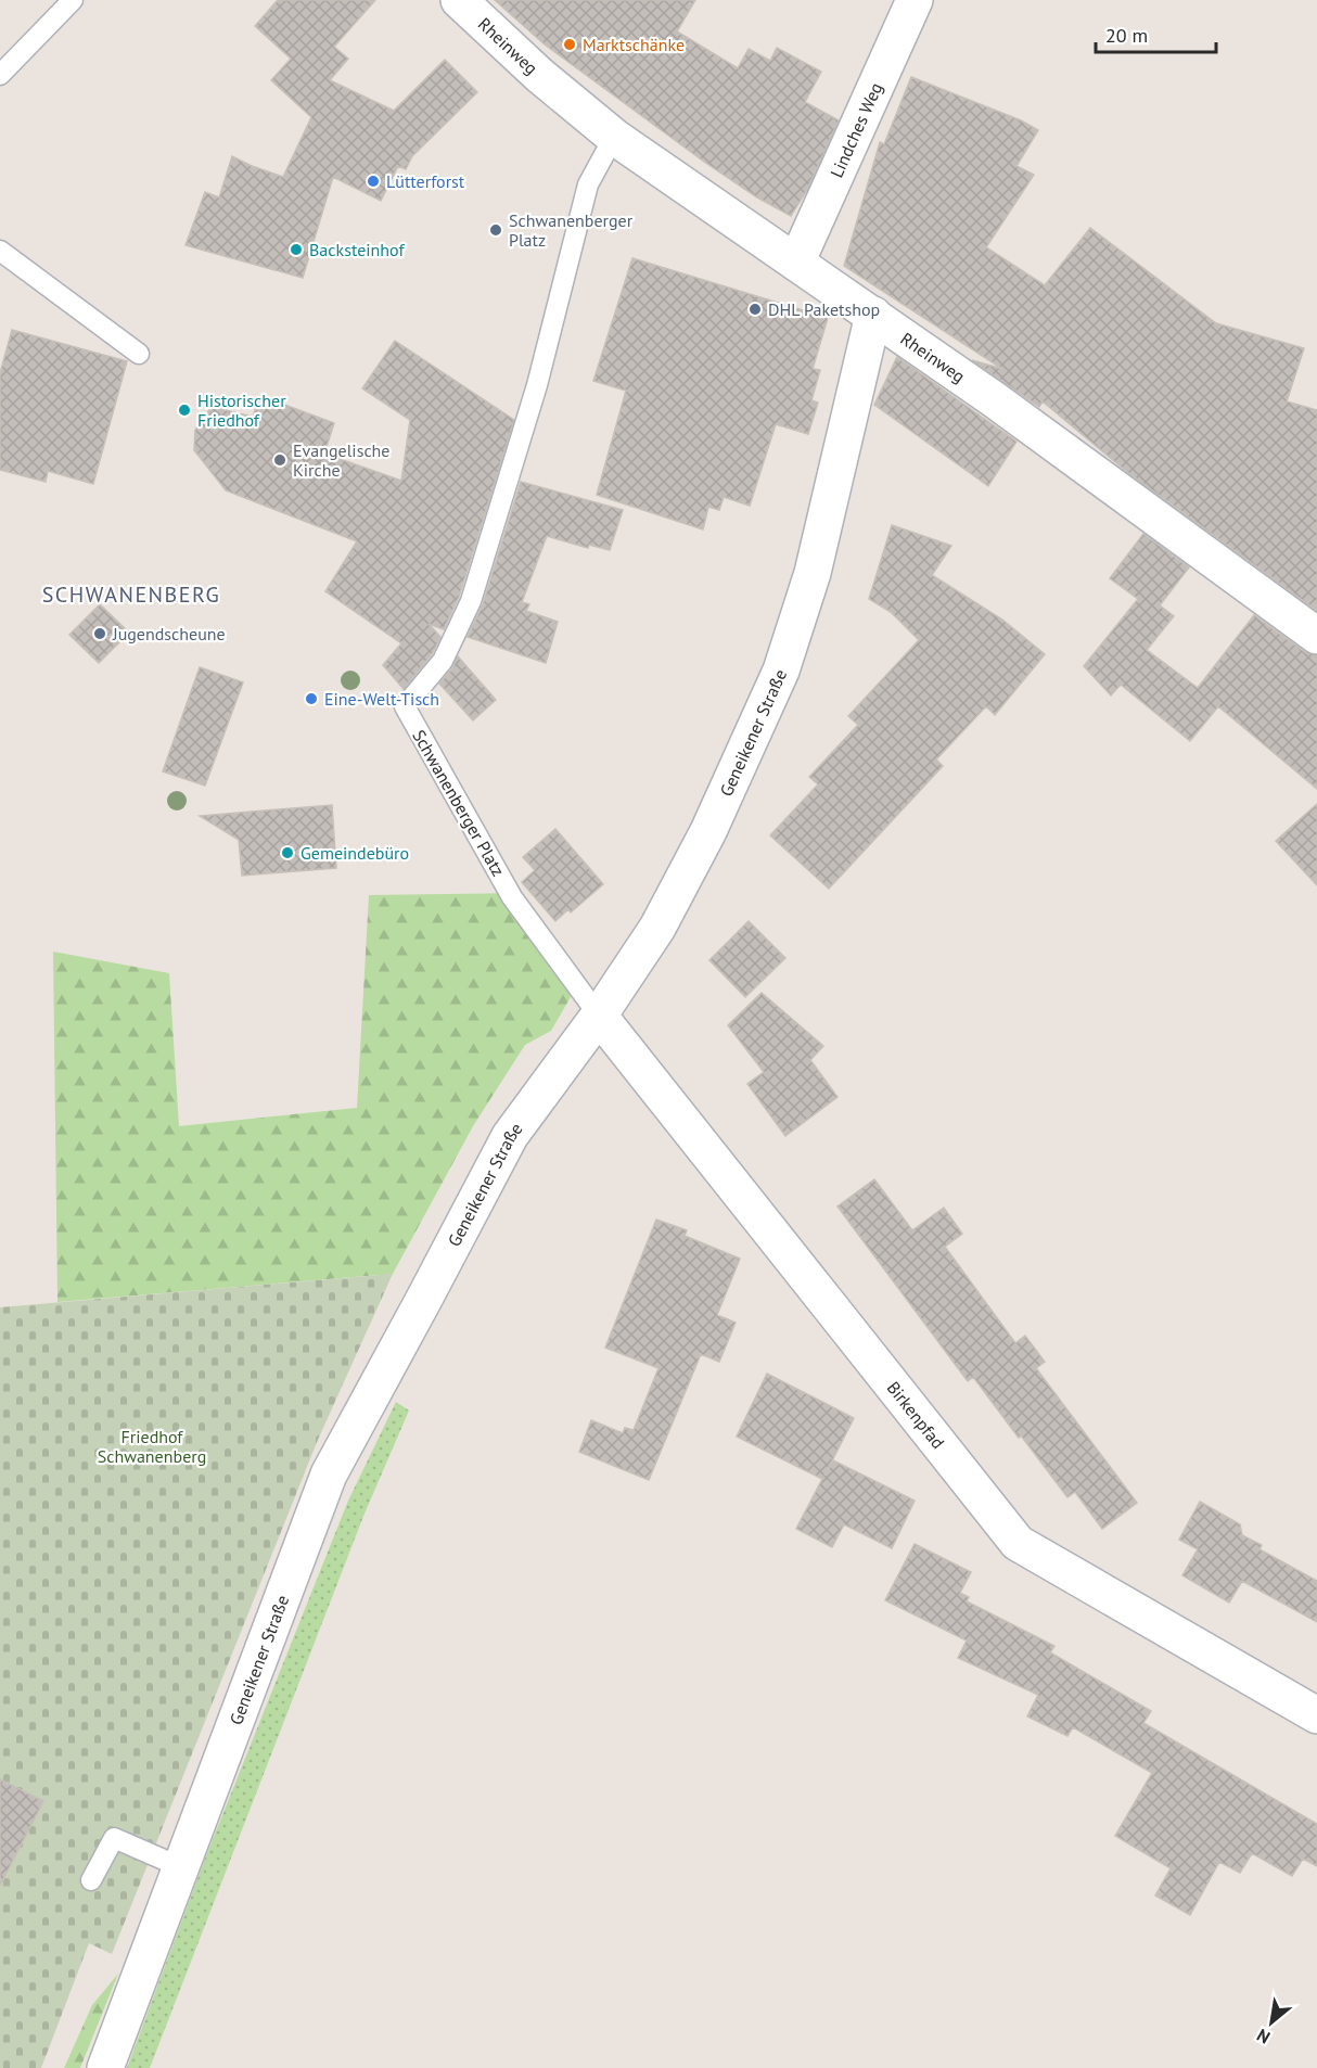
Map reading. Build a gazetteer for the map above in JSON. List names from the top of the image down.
{
  "streets": {
    "street": [
      "Rheinweg",
      "Lindches Weg",
      "Geneikener Straße",
      "Birkenpfad"
    ],
    "lane": ["Schwanenberger Platz"]
  },
  "crossings": [
    ["Rheinweg", "Lindches Weg"],
    ["Rheinweg", "Geneikener Straße"],
    ["Rheinweg", "Schwanenberger Platz"],
    ["Geneikener Straße", "Schwanenberger Platz"],
    ["Geneikener Straße", "Birkenpfad"],
    ["Schwanenberger Platz", "Birkenpfad"]
  ],
  "districts": ["SCHWANENBERG"],
  "parks": ["Friedhof Schwanenberg"],
  "places": [
    "Marktschänke",
    "Lütterforst",
    "Schwanenberger Platz",
    "Backsteinhof",
    "DHL Paketshop",
    "Historischer Friedhof",
    "Evangelische Kirche",
    "Jugendscheune",
    "Eine-Welt-Tisch",
    "Gemeindebüro"
  ],
  "scale_bar": "20 m",
  "north": "bottom left"
}
